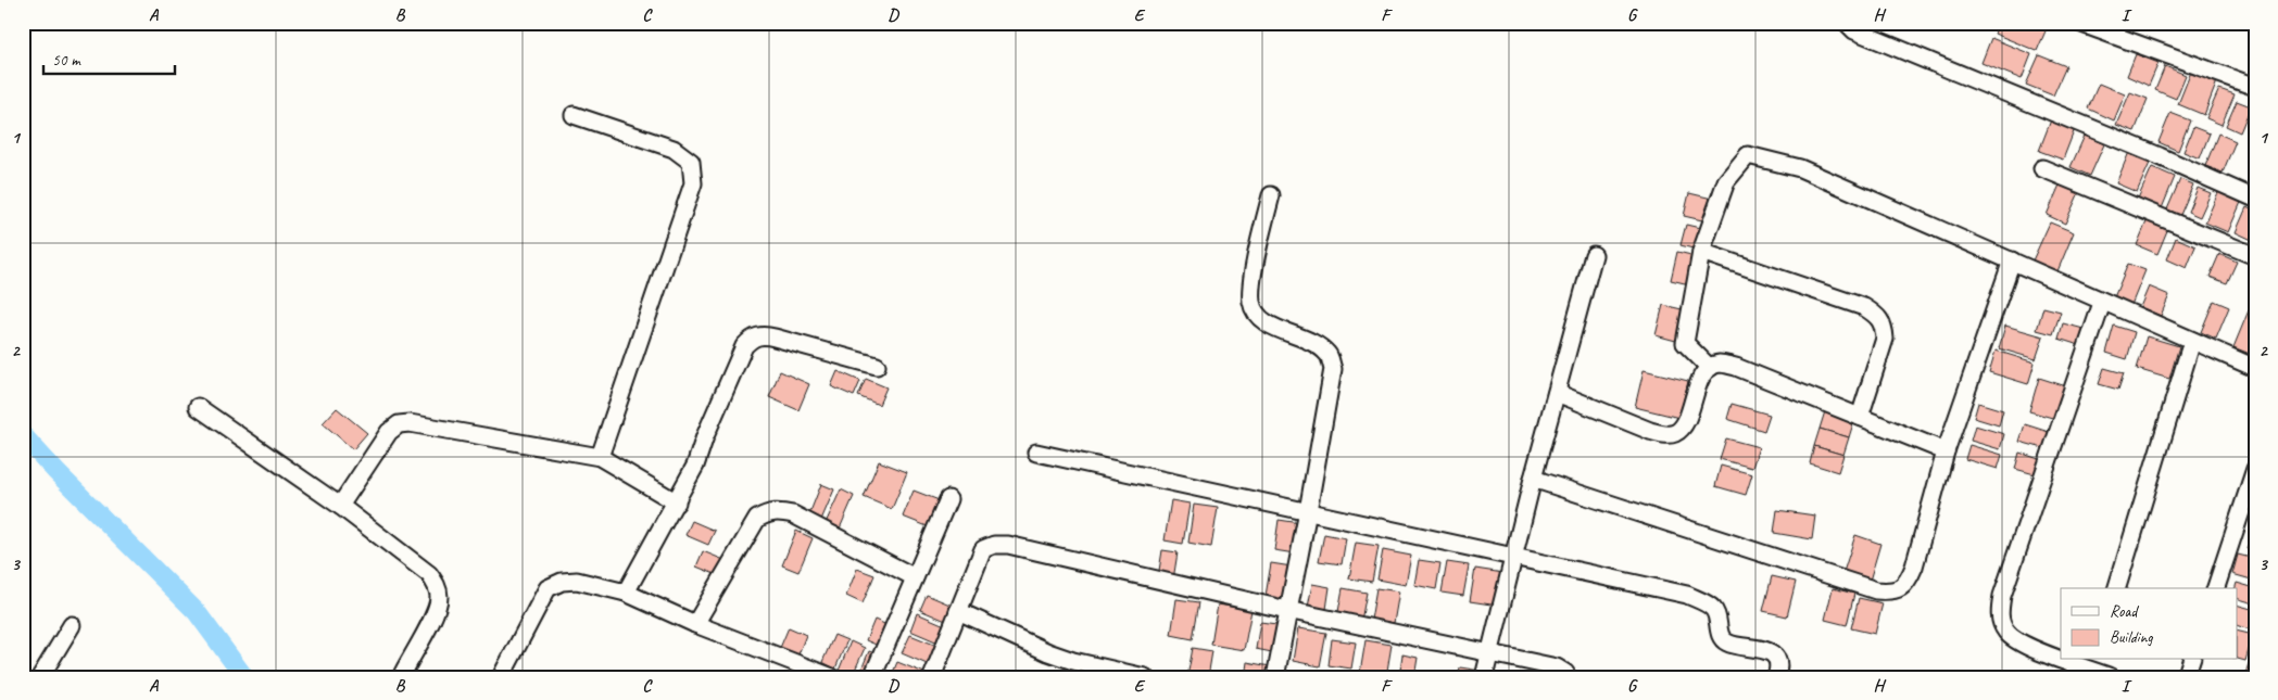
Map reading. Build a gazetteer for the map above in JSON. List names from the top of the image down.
{
  "legend": ["Road", "Building"],
  "scale_bar": "50 m",
  "grid": {
    "columns": [
      "A",
      "B",
      "C",
      "D",
      "E",
      "F",
      "G",
      "H",
      "I"
    ],
    "rows": ["1", "2", "3"]
  }
}
